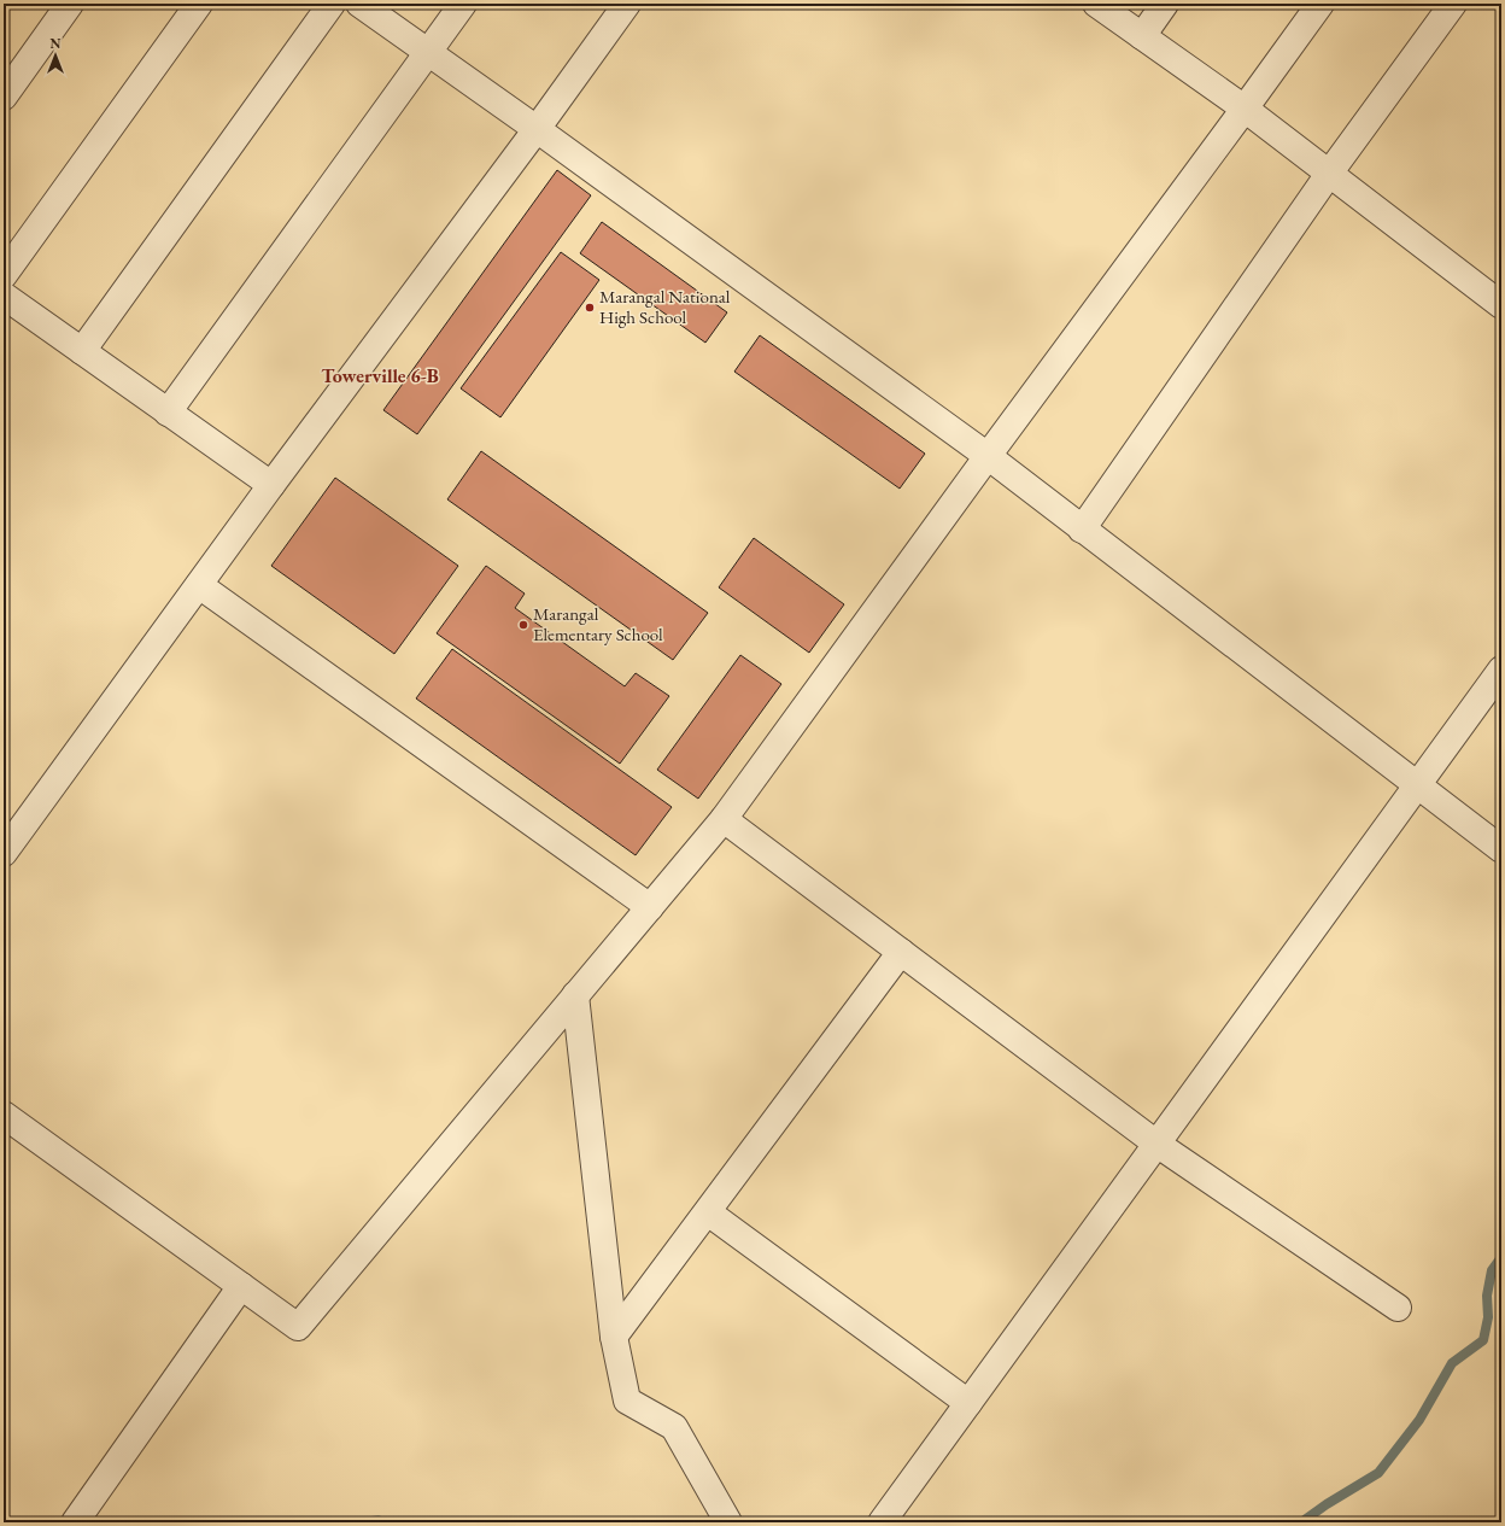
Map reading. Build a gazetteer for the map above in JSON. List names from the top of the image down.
{
  "districts": ["Towerville 6-B"],
  "places": ["Marangal National High School", "Marangal Elementary School"],
  "north": "top"
}
